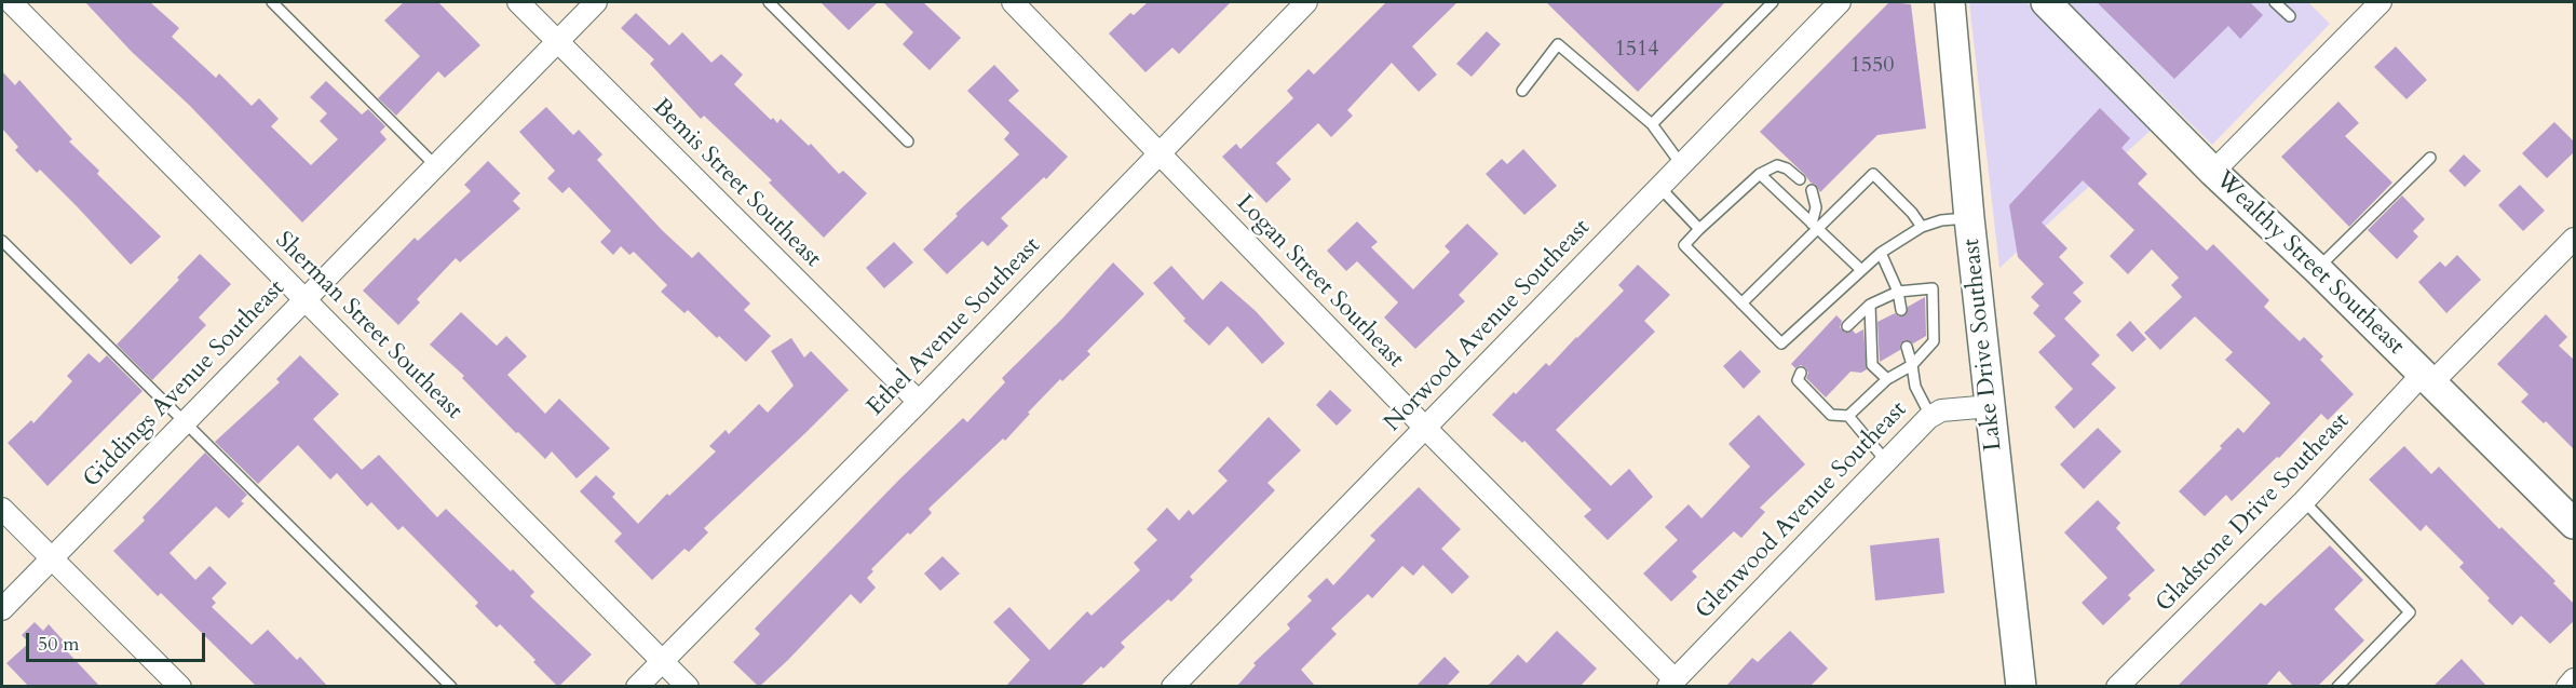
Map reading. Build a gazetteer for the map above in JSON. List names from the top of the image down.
{
  "streets": {
    "main road": ["Wealthy Street Southeast", "Lake Drive Southeast"],
    "street": [
      "Bemis Street Southeast",
      "Logan Street Southeast",
      "Sherman Street Southeast",
      "Norwood Avenue Southeast",
      "Ethel Avenue Southeast",
      "Giddings Avenue Southeast",
      "Glenwood Avenue Southeast",
      "Gladstone Drive Southeast"
    ]
  },
  "crossings": [
    ["Bemis Street Southeast", "Ethel Avenue Southeast"],
    ["Bemis Street Southeast", "Giddings Avenue Southeast"],
    ["Wealthy Street Southeast", "Gladstone Drive Southeast"],
    ["Logan Street Southeast", "Norwood Avenue Southeast"],
    ["Logan Street Southeast", "Ethel Avenue Southeast"],
    ["Logan Street Southeast", "Glenwood Avenue Southeast"],
    ["Sherman Street Southeast", "Ethel Avenue Southeast"],
    ["Sherman Street Southeast", "Giddings Avenue Southeast"],
    ["Lake Drive Southeast", "Glenwood Avenue Southeast"]
  ],
  "house_numbers": ["1514", "1550"],
  "scale_bar": "50 m"
}
